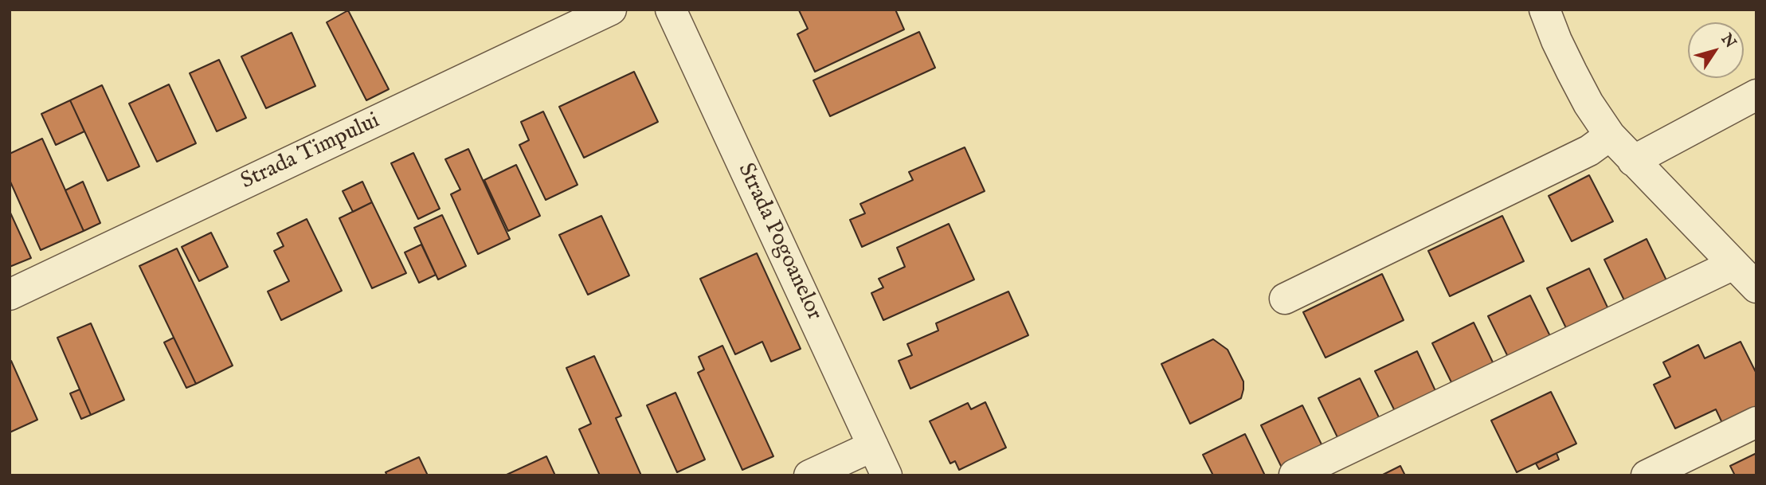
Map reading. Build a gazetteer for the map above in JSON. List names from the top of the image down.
{
  "streets": {
    "street": ["Strada Timpului", "Strada Pogoanelor"]
  },
  "north": "top right"
}
